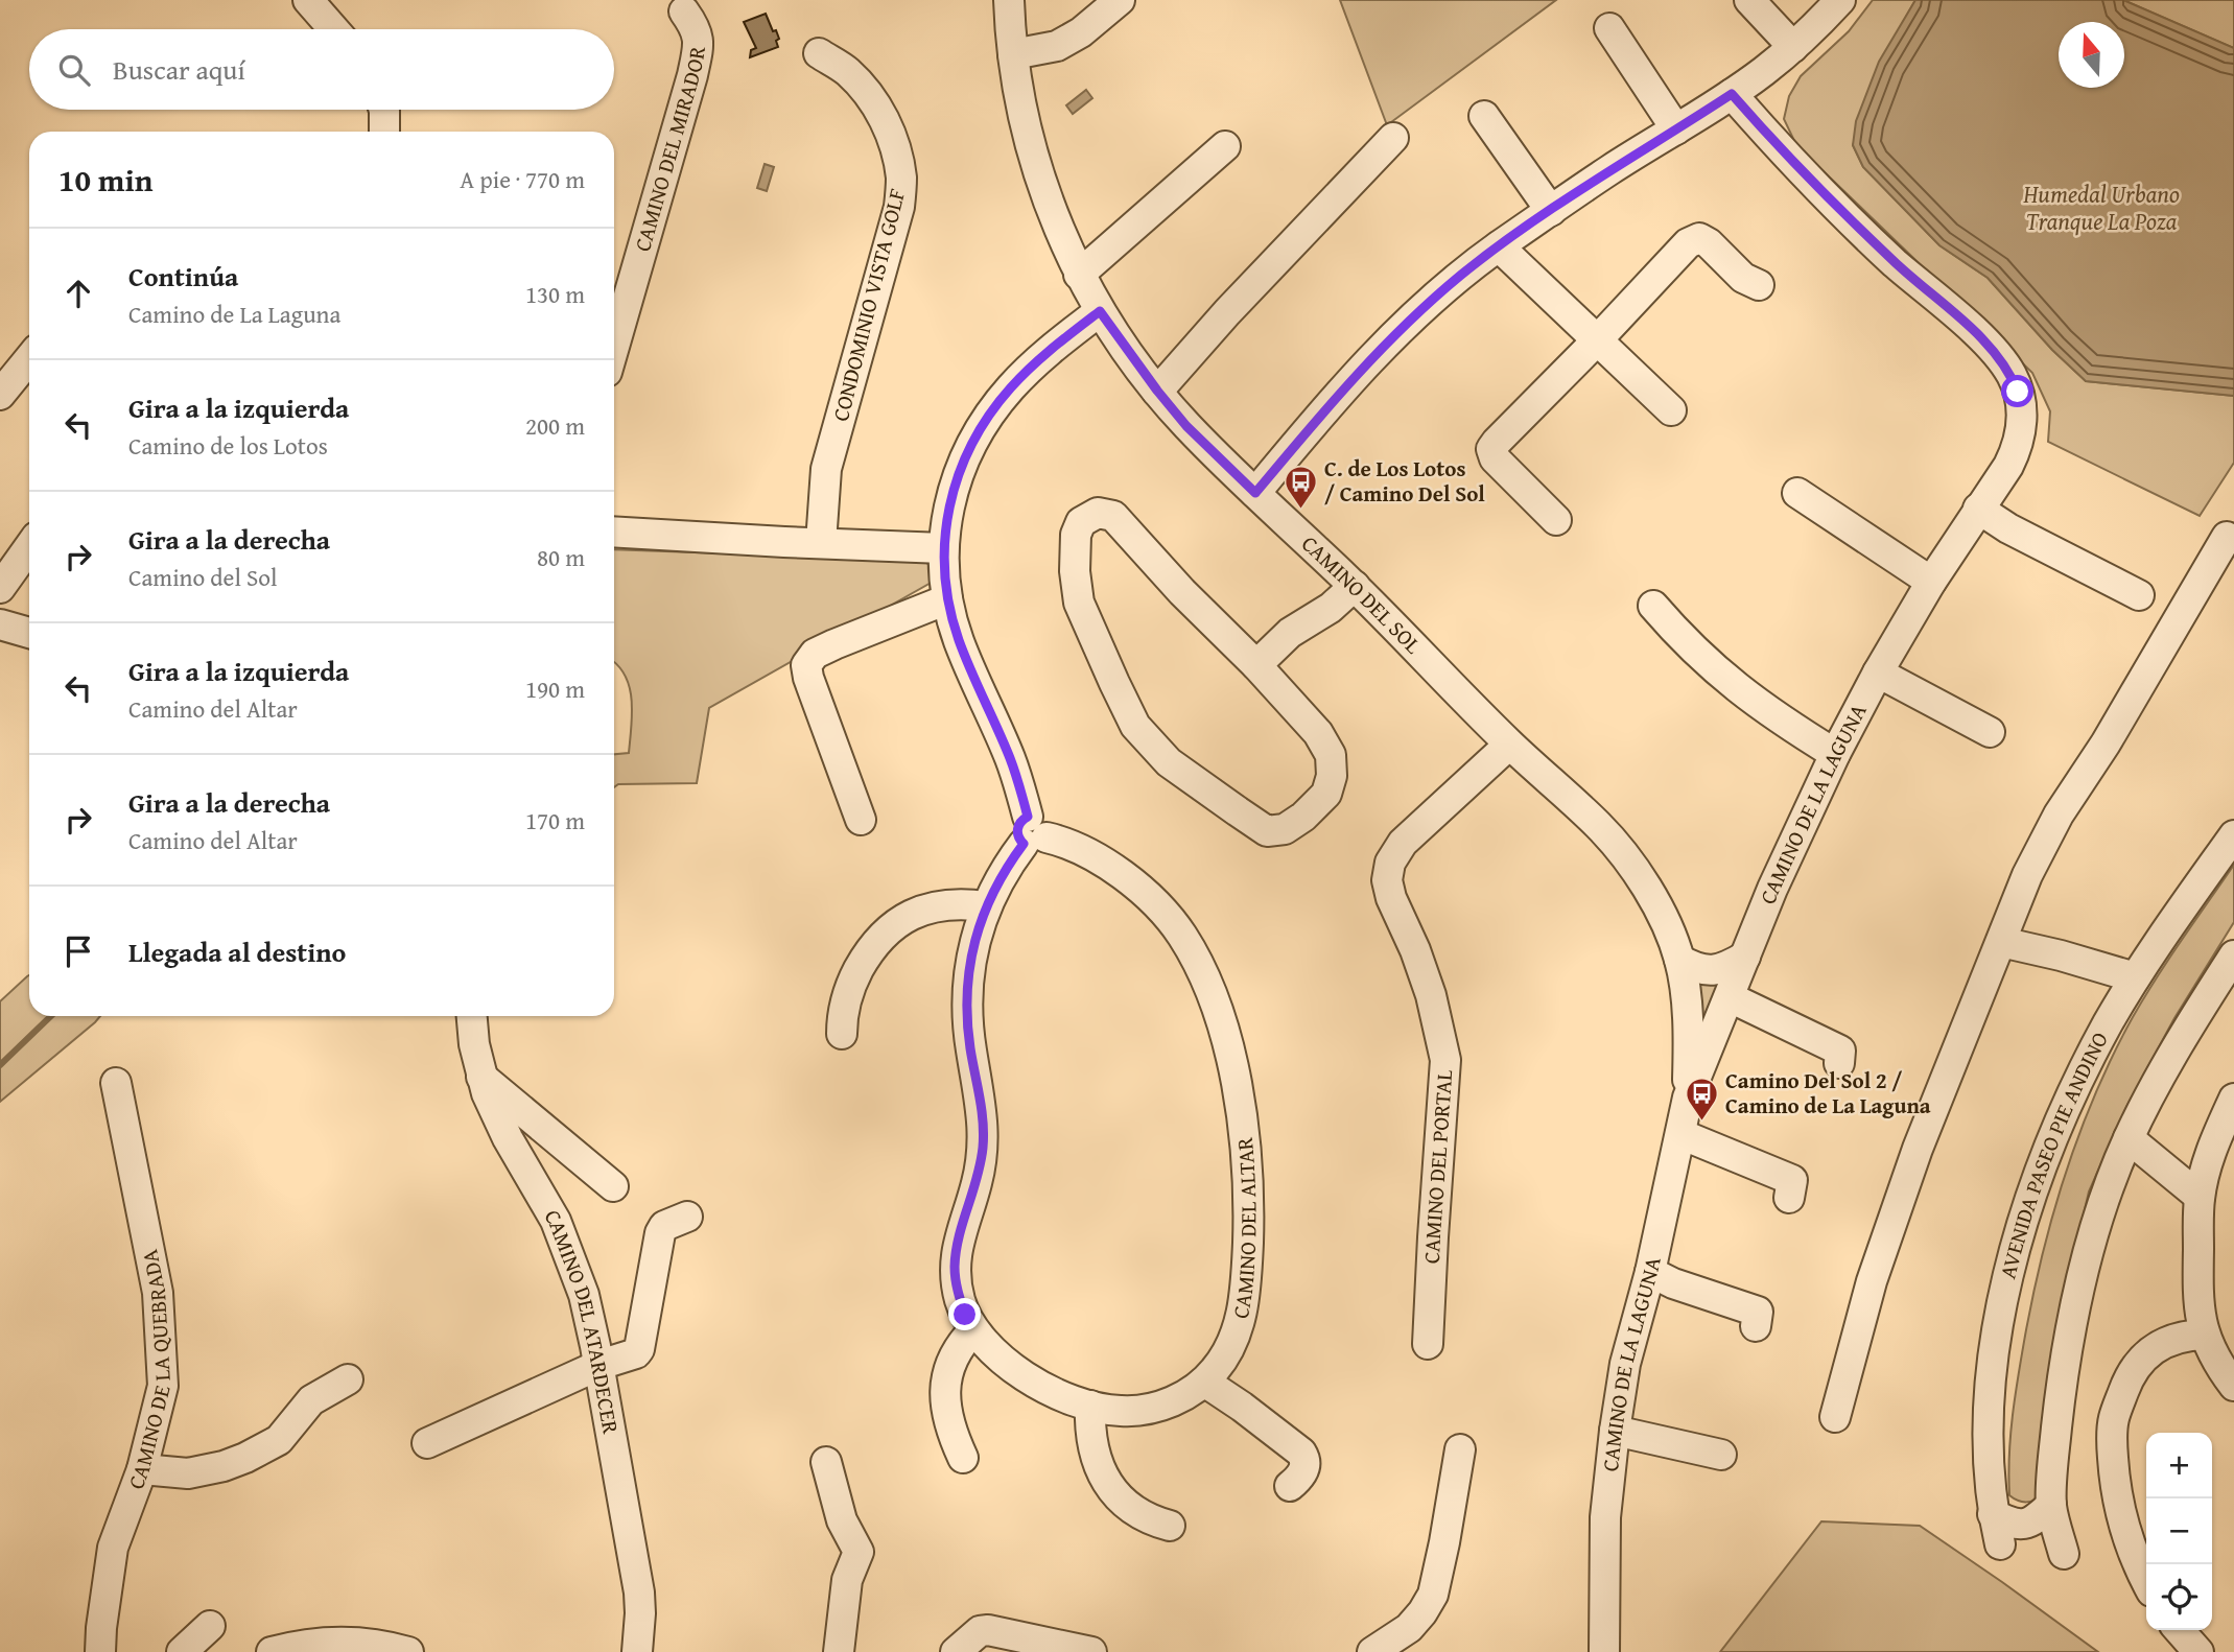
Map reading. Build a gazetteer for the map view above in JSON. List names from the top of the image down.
{
  "streets": {
    "street": [
      "CAMINO DEL MIRADOR",
      "CONDOMINIO VISTA GOLF",
      "CAMINO DEL SOL",
      "CAMINO DE LA LAGUNA",
      "AVENIDA PASEO PIE ANDINO",
      "CAMINO DEL PORTAL",
      "CAMINO DEL ALTAR",
      "CAMINO DEL ATARDECER",
      "CAMINO DE LA QUEBRADA"
    ]
  },
  "crossings": [
    ["CAMINO DEL SOL", "CAMINO DE LA LAGUNA"],
    ["CAMINO DEL SOL", "CAMINO DEL PORTAL"]
  ],
  "water": ["Humedal Urbano Tranque La Poza"],
  "places": {
    "bus stop": ["C. de Los Lotos / Camino Del Sol", "Camino Del Sol 2 / Camino de La Laguna"]
  },
  "north": "top",
  "page": {
    "search": "Buscar aquí",
    "heading": ["10 min", "A pie · 770 m"],
    "list": [
      ["Continúa", "Camino de La Laguna", "130 m"],
      ["Gira a la izquierda", "Camino de los Lotos", "200 m"],
      ["Gira a la derecha", "Camino del Sol", "80 m"],
      ["Gira a la izquierda", "Camino del Altar", "190 m"],
      ["Gira a la derecha", "Camino del Altar", "170 m"],
      "Llegada al destino"
    ],
    "map_buttons": ["+", "−"]
  }
}
